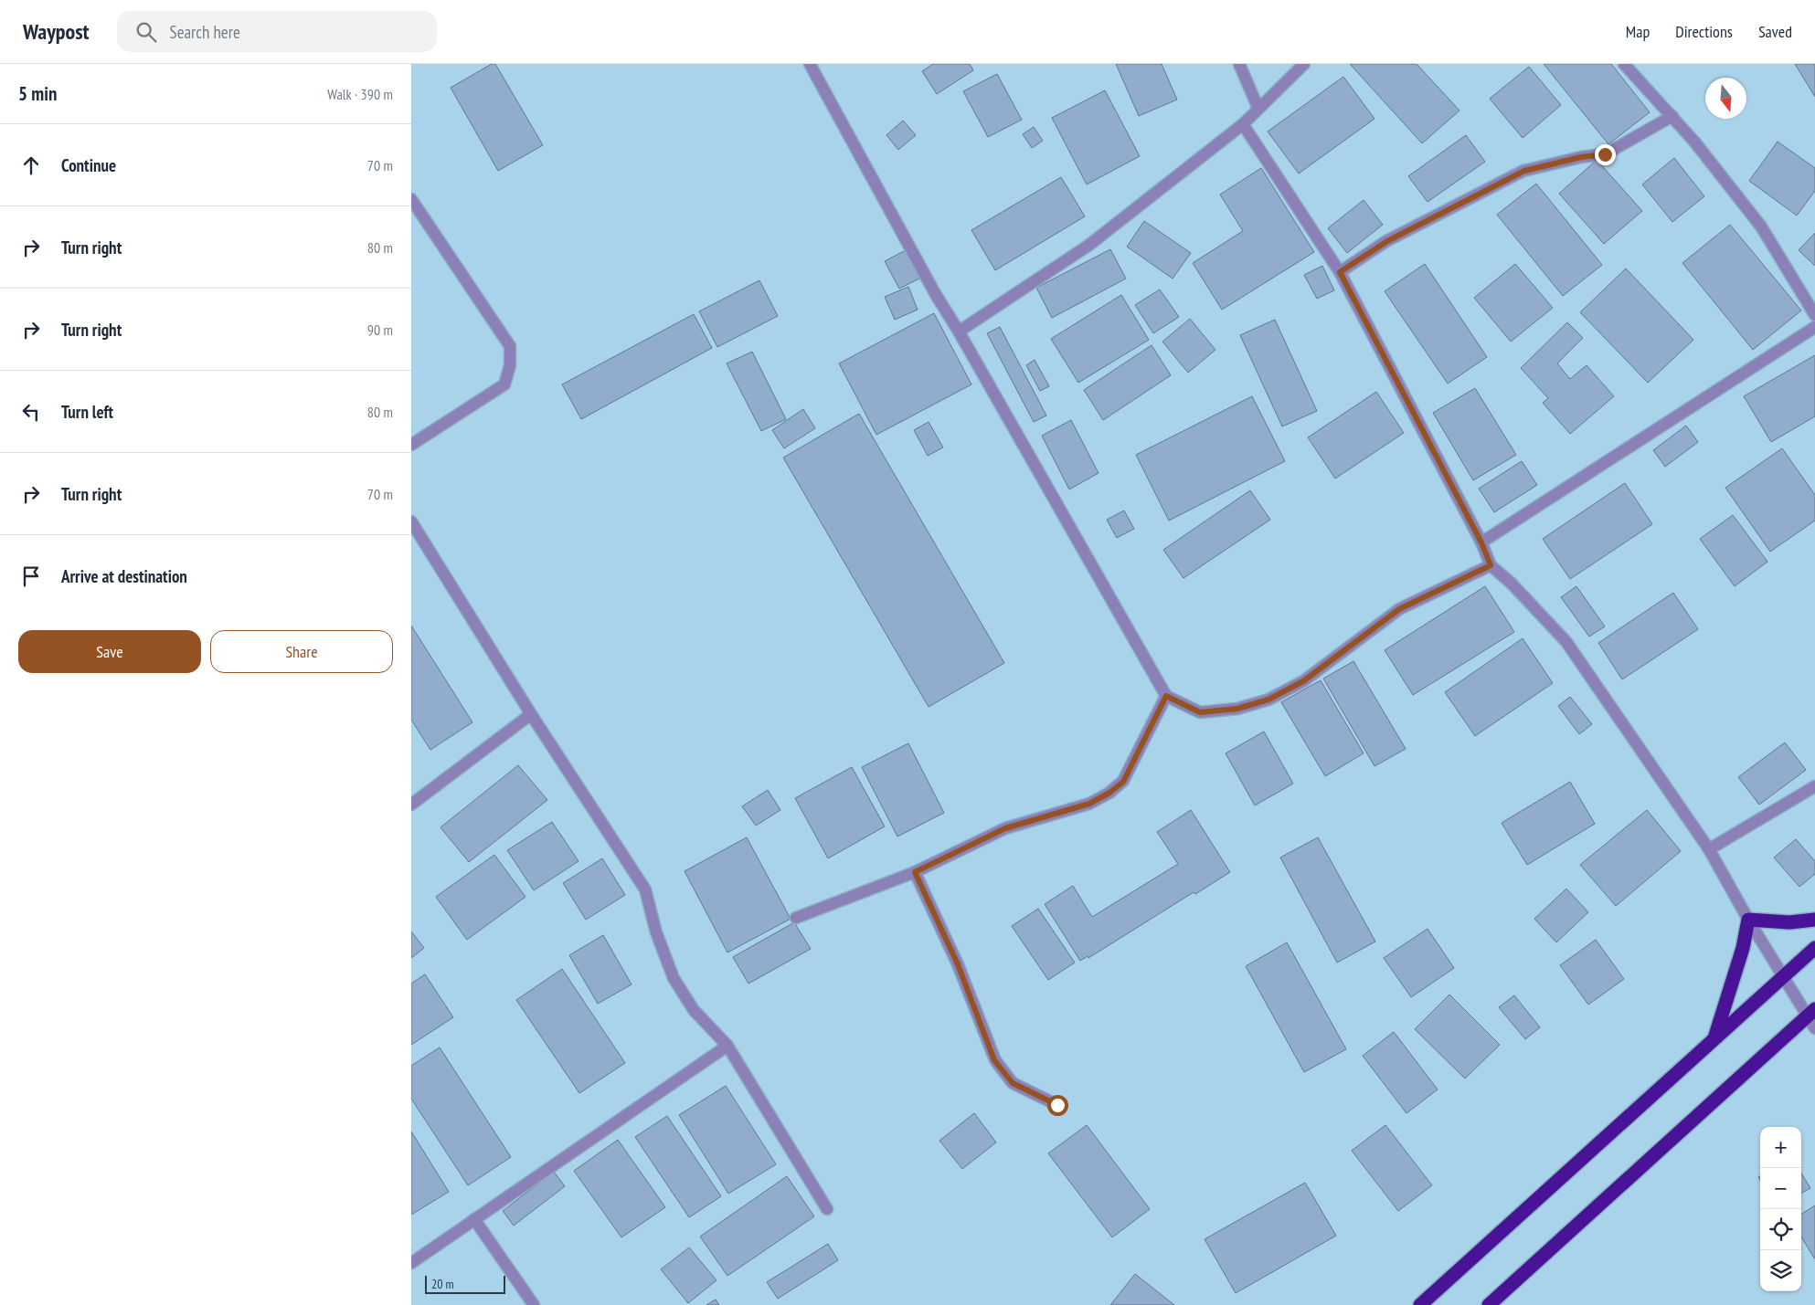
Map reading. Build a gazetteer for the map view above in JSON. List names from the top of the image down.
{
  "scale_bar": "20 m",
  "north": "bottom",
  "page": {
    "header": "Waypost",
    "search": "Search here",
    "nav": ["Map", "Directions", "Saved"],
    "heading": ["5 min", "Walk · 390 m"],
    "list": [
      ["Continue", "70 m"],
      ["Turn right", "80 m"],
      ["Turn right", "90 m"],
      ["Turn left", "80 m"],
      ["Turn right", "70 m"],
      "Arrive at destination"
    ],
    "buttons": ["Save", "Share"],
    "map_buttons": ["+", "−"],
    "scale": "20 m"
  }
}
